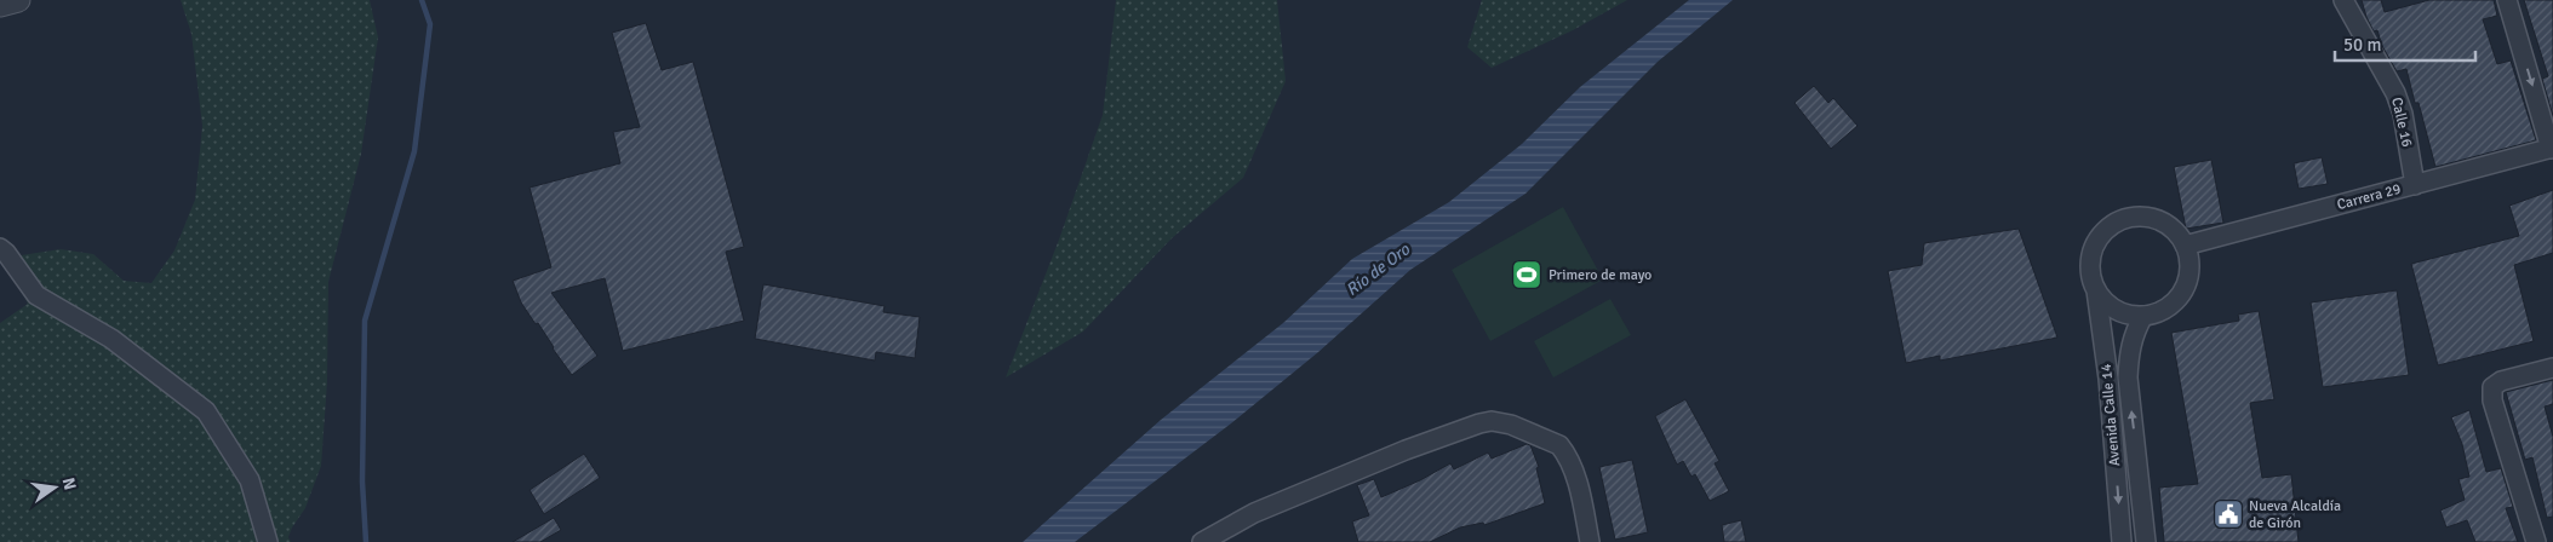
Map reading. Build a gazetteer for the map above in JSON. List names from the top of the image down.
{
  "streets": {
    "street": ["Calle 16", "Carrera 29", "Avenida Calle 14"]
  },
  "crossings": [
    ["Calle 16", "Carrera 29"],
    ["Carrera 29", "Avenida Calle 14"]
  ],
  "water": ["Río de Oro"],
  "places": {
    "sports": ["Primero de mayo"],
    "public building": ["Nueva Alcaldía de Girón"]
  },
  "scale_bar": "50 m",
  "north": "right"
}
